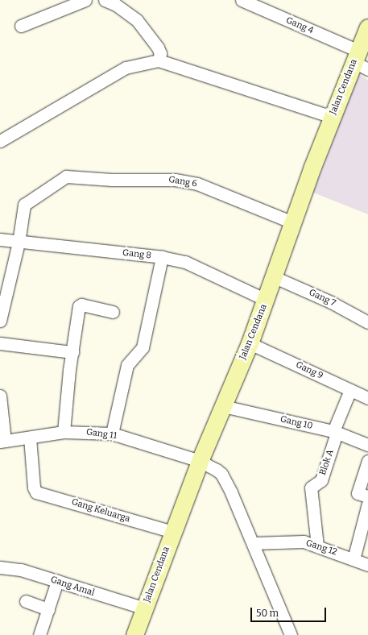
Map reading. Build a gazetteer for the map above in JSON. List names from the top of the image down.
{
  "streets": {
    "street": [
      "Gang 4",
      "Jalan Cendana",
      "Gang 6",
      "Gang 8",
      "Gang 7",
      "Gang 9",
      "Gang 10",
      "Gang 11",
      "Blok A",
      "Gang Keluarga",
      "Gang 12",
      "Gang Amal"
    ]
  },
  "crossings": [
    ["Gang 4", "Jalan Cendana"],
    ["Jalan Cendana", "Gang 6"],
    ["Jalan Cendana", "Gang 8"],
    ["Jalan Cendana", "Gang 7"],
    ["Jalan Cendana", "Gang 9"],
    ["Jalan Cendana", "Gang 10"],
    ["Jalan Cendana", "Gang 11"],
    ["Jalan Cendana", "Gang Keluarga"],
    ["Jalan Cendana", "Gang Amal"],
    ["Gang 6", "Gang 8"],
    ["Gang 9", "Blok A"],
    ["Gang 10", "Blok A"],
    ["Gang 11", "Gang Keluarga"],
    ["Blok A", "Gang 12"]
  ],
  "scale_bar": "50 m"
}
